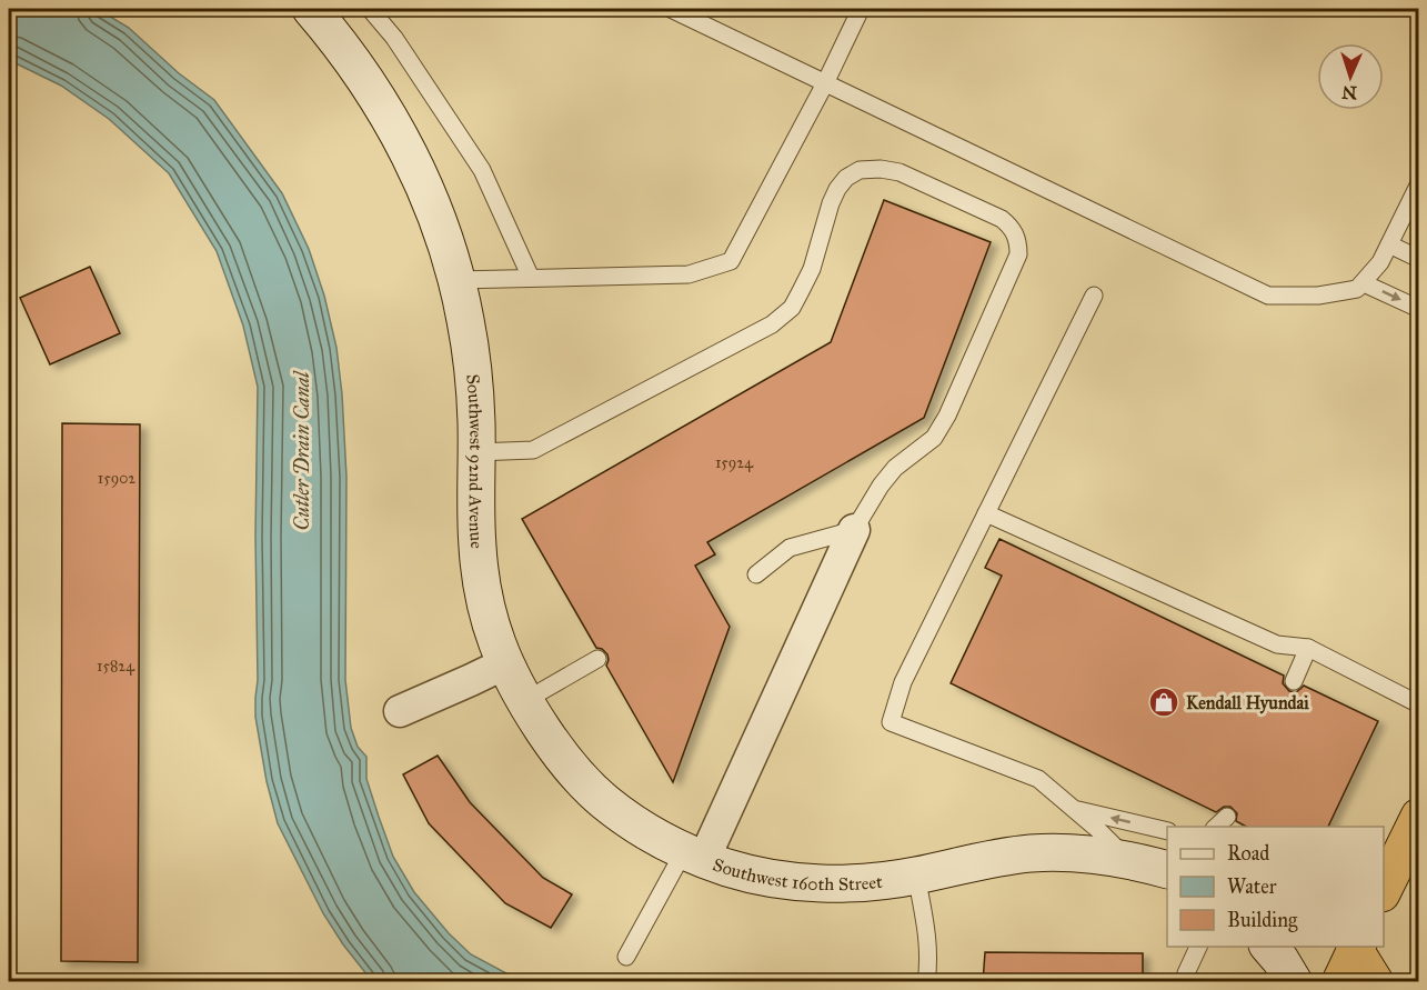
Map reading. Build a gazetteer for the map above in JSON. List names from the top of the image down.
{
  "streets": {
    "street": ["Southwest 92nd Avenue", "Southwest 160th Street"]
  },
  "crossings": [
    ["Southwest 92nd Avenue", "Southwest 160th Street"]
  ],
  "water": ["Cutler Drain Canal"],
  "places": {
    "shop": ["Kendall Hyundai"]
  },
  "house_numbers": ["15924", "15902", "15824"],
  "legend": ["Road", "Water", "Building"],
  "north": "bottom"
}
